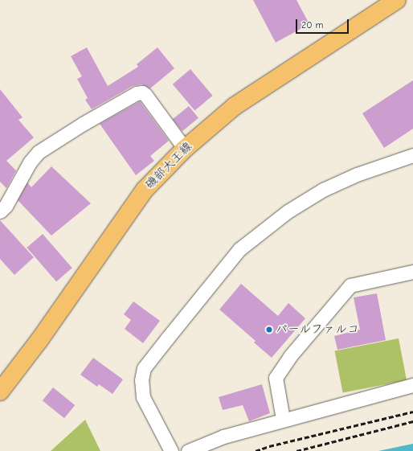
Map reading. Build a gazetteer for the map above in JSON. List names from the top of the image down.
{
  "streets": {
    "main road": ["磯部大王線"]
  },
  "places": ["パールファルコ"],
  "scale_bar": "20 m"
}
